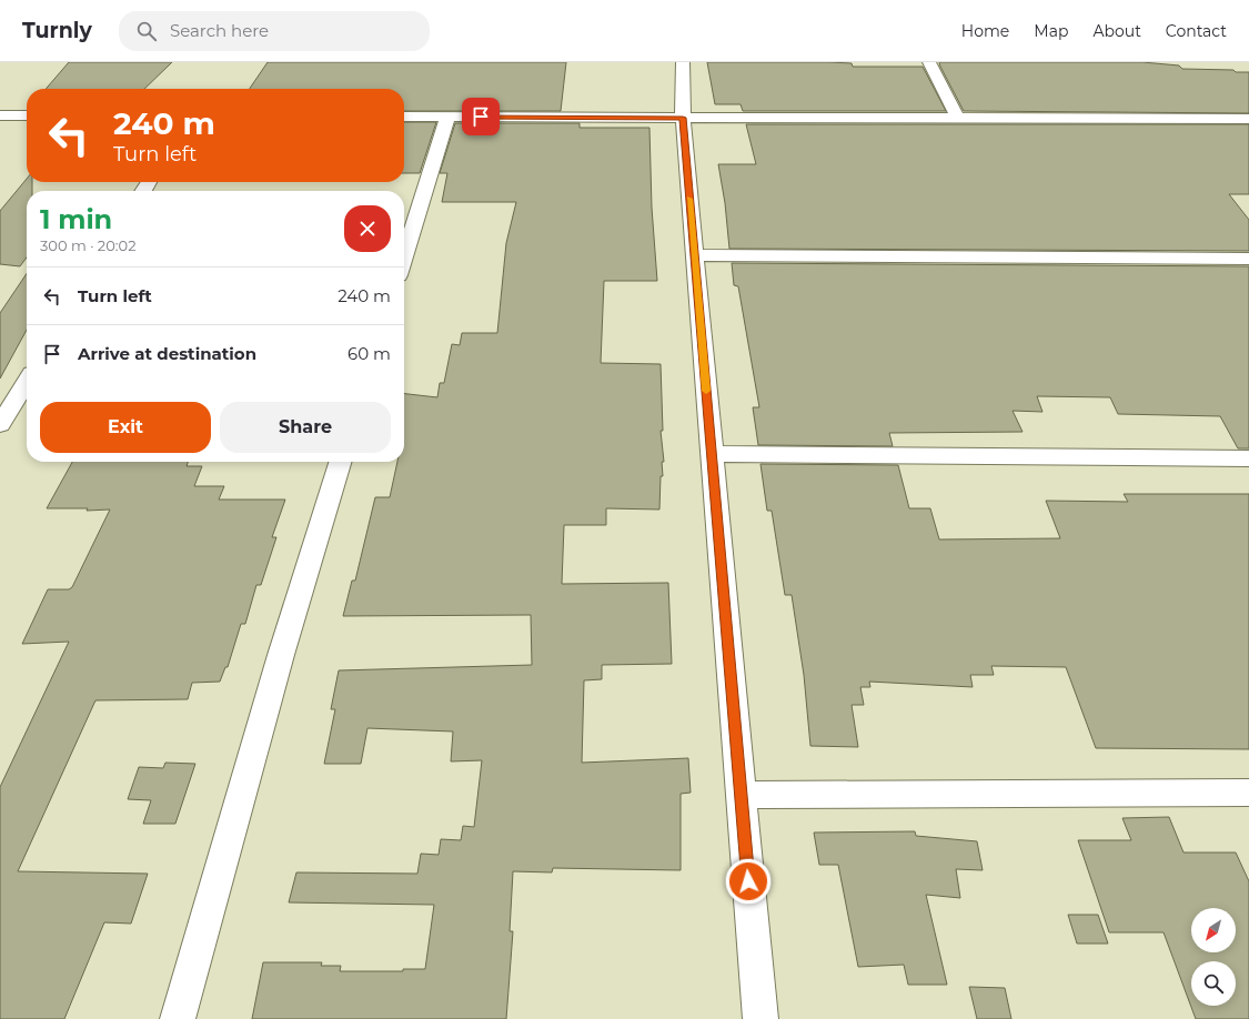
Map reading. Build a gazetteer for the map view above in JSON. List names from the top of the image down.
{
  "north": "bottom left",
  "page": {
    "header": "Turnly",
    "search": "Search here",
    "nav": [
      "Home",
      "Map",
      "About",
      "Contact"
    ],
    "turn": ["240 m", "Turn left"],
    "heading": ["1 min", "300 m · 20:02"],
    "list": [
      {
        "name": "Turn left",
        "value": "240 m"
      },
      {
        "name": "Arrive at destination",
        "value": "60 m"
      }
    ],
    "buttons": ["Exit", "Share"]
  }
}
